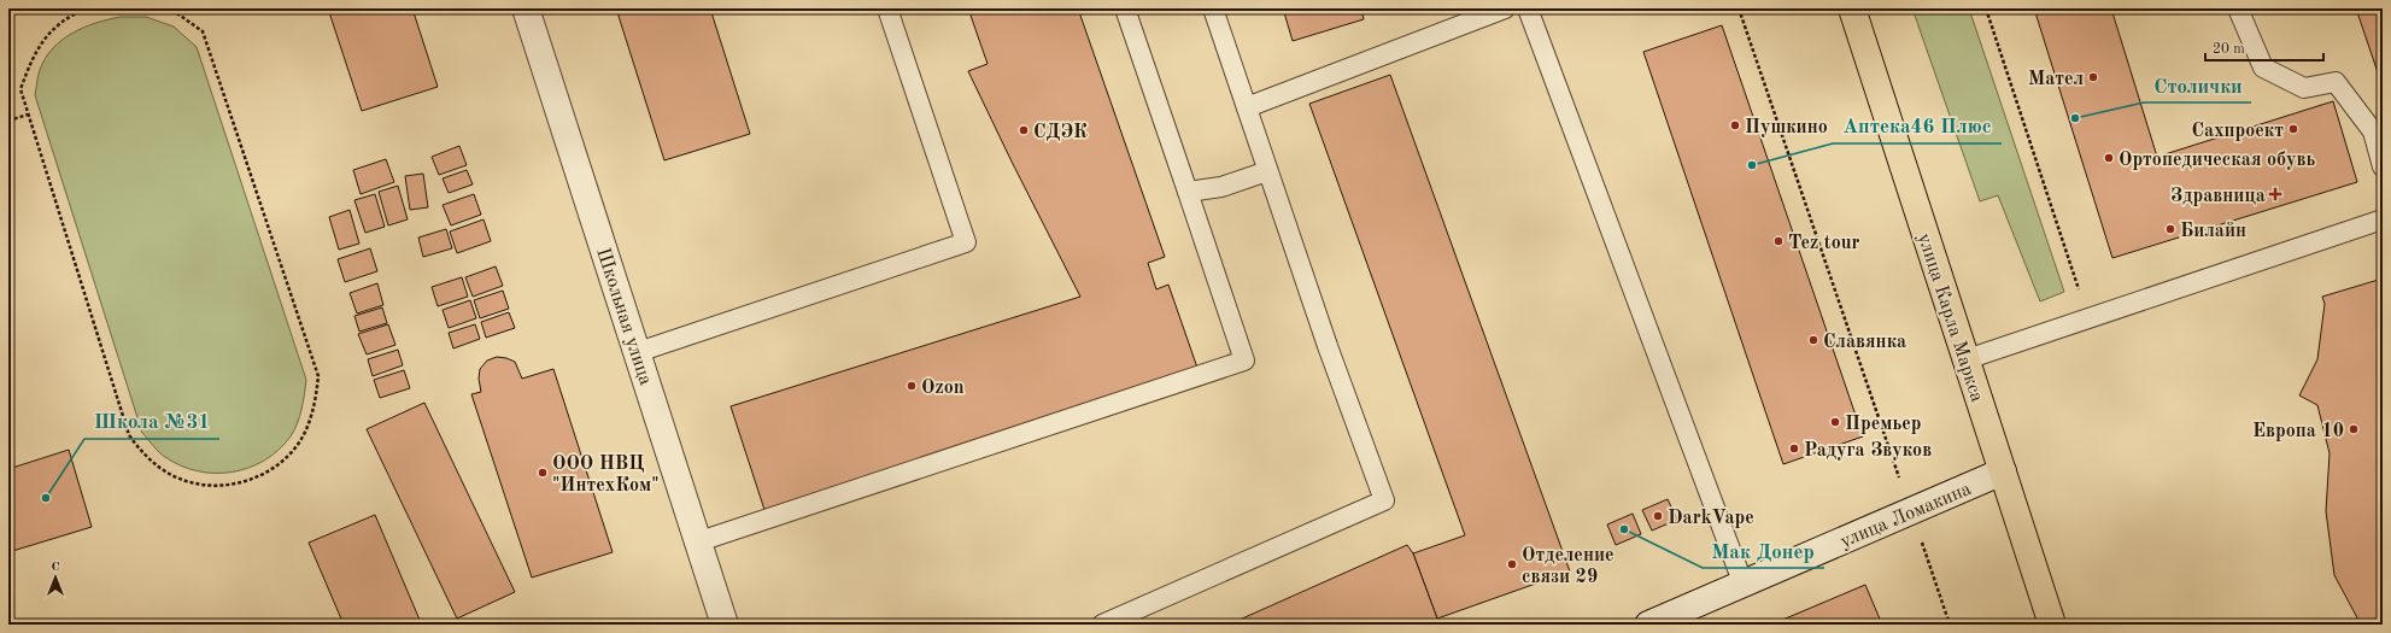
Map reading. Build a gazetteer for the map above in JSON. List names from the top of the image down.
{
  "streets": {
    "main road": ["улица Карла Маркса"],
    "street": ["Школьная улица", "улица Ломакина"]
  },
  "crossings": [
    ["улица Карла Маркса", "улица Ломакина"]
  ],
  "places": {
    "other": [
      "Мател",
      "Столички",
      "Пушкино",
      "Сахпроект",
      "СДЭК",
      "Ортопедическая обувь",
      "Аптека46 Плюс",
      "Билайн",
      "Tez tour",
      "Славянка",
      "Ozon",
      "Премьер",
      "Европа 10",
      "Радуга Звуков",
      "ООО НВЦ \"ИнтехКом\"",
      "Школа №31",
      "DarkVape",
      "Мак Донер",
      "Отделение связи 29"
    ],
    "health": ["Здравница"]
  },
  "scale_bar": "20 m",
  "north": "top"
}
